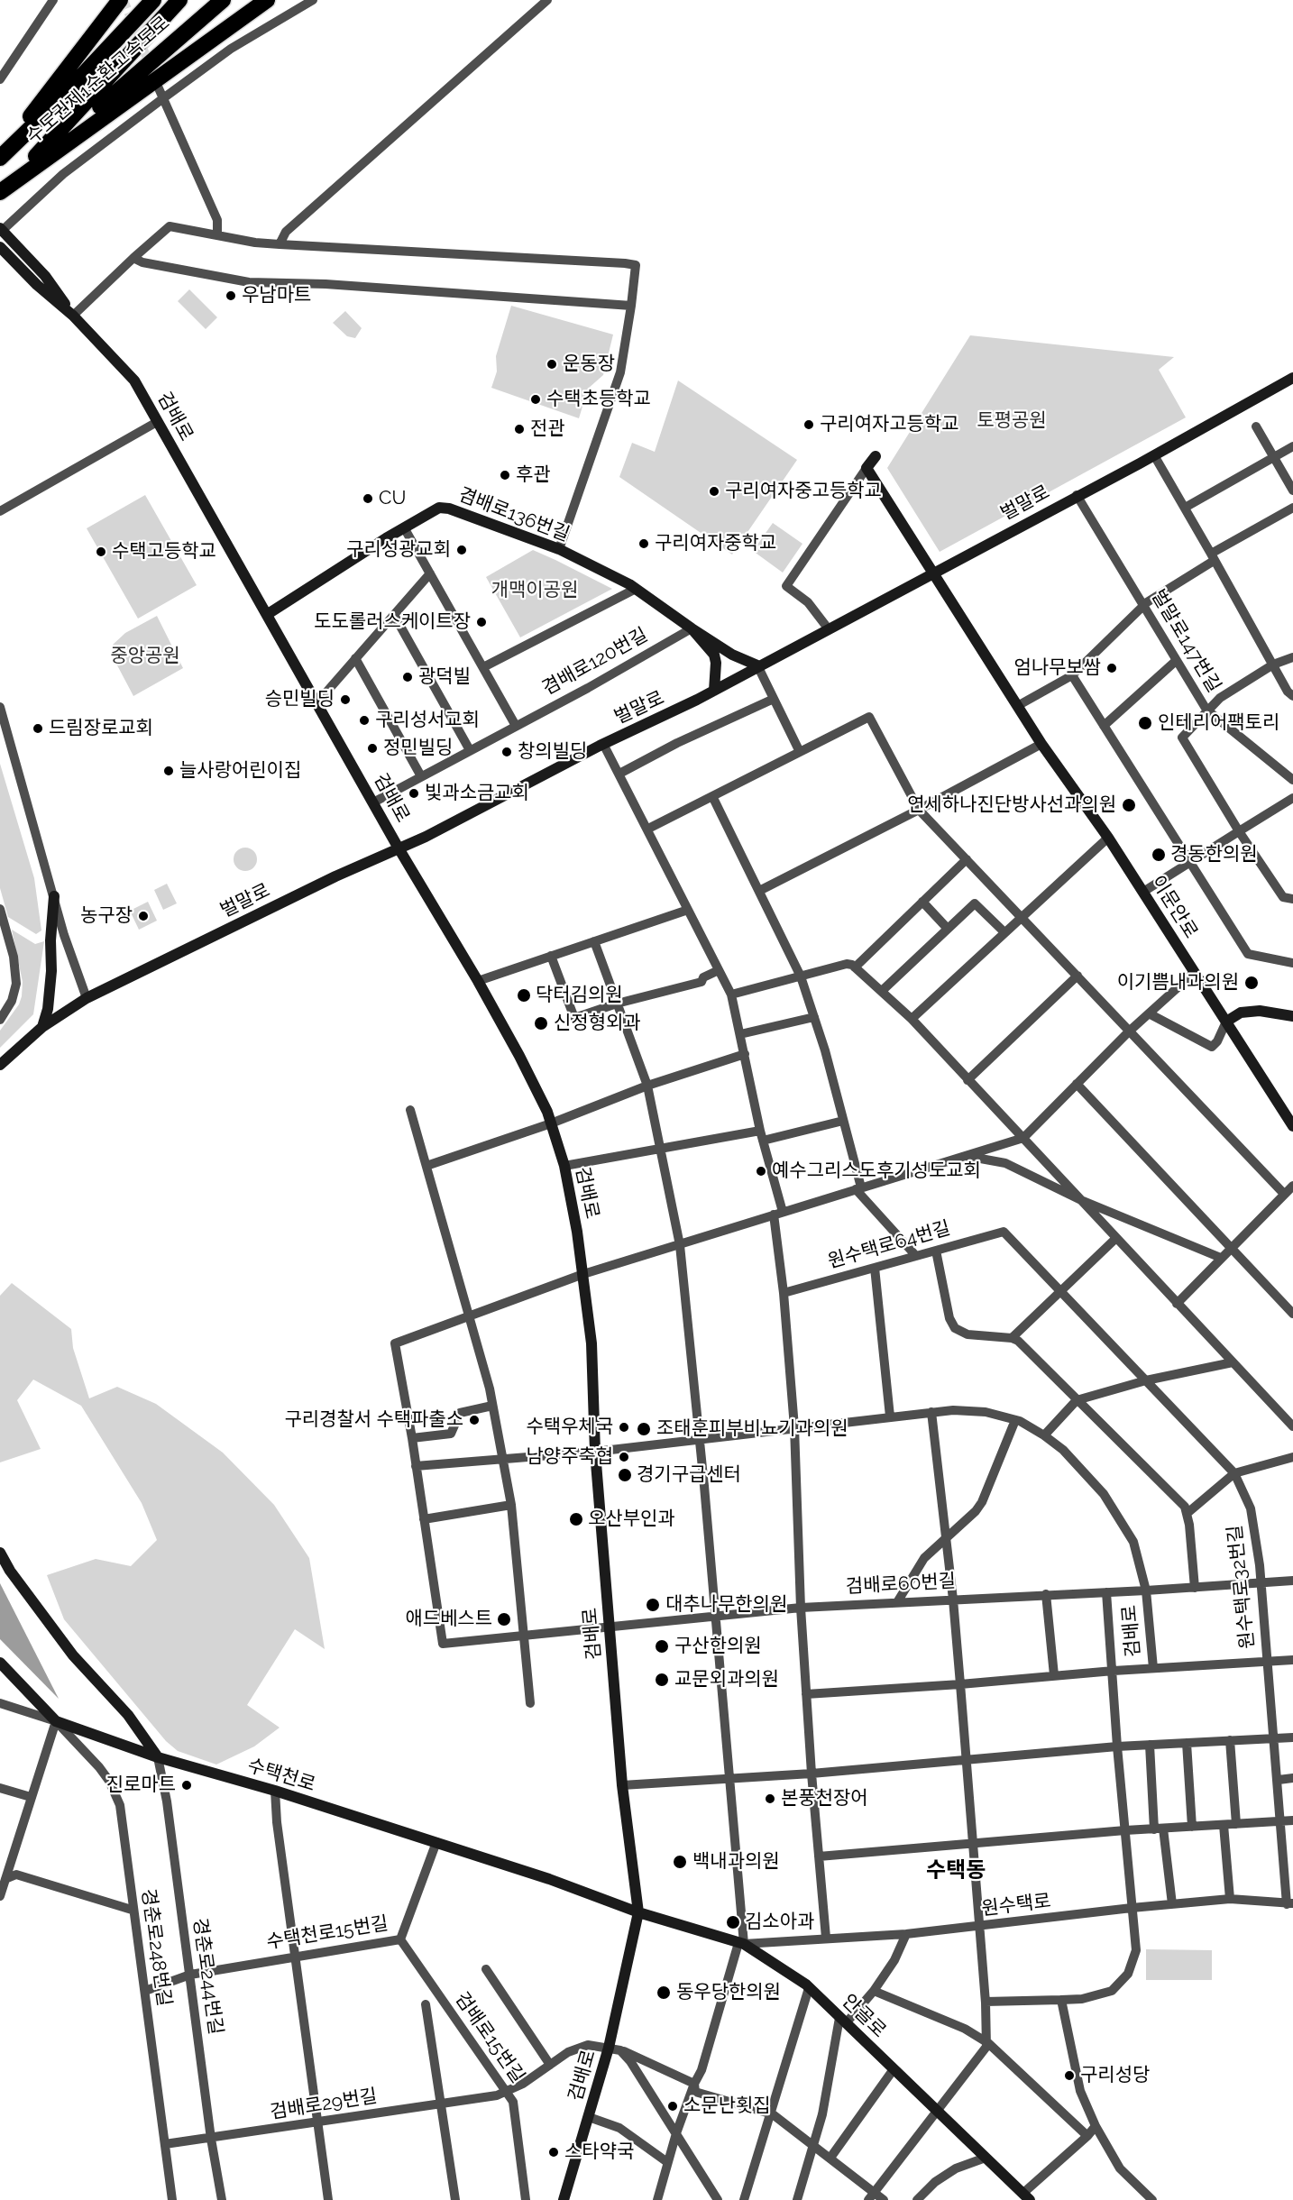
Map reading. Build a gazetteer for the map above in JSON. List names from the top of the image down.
{
  "streets": {
    "highway": ["수도권제1순환고속도로"],
    "street": [
      "검배로",
      "벌말로",
      "겸배로136번길",
      "벌말로147번길",
      "겸배로120번길",
      "이문안로",
      "원수택로64번길",
      "검배로60번길",
      "원수택로32번길",
      "수택천로",
      "원수택로",
      "수택천로15번길",
      "경춘로248번길",
      "경춘로244번길",
      "안골로",
      "검배로15번길",
      "검배로29번길"
    ]
  },
  "crossings": [
    ["검배로", "벌말로"],
    ["검배로", "겸배로136번길"],
    ["검배로", "겸배로120번길"],
    ["검배로", "검배로60번길"],
    ["검배로", "수택천로"],
    ["검배로", "안골로"],
    ["검배로", "검배로29번길"],
    ["벌말로", "벌말로147번길"],
    ["벌말로", "이문안로"],
    ["겸배로136번길", "겸배로120번길"],
    ["원수택로64번길", "원수택로32번길"],
    ["검배로60번길", "원수택로32번길"],
    ["원수택로32번길", "원수택로"],
    ["수택천로", "수택천로15번길"],
    ["수택천로", "경춘로248번길"],
    ["수택천로", "경춘로244번길"],
    ["수택천로", "안골로"],
    ["원수택로", "안골로"],
    ["수택천로15번길", "경춘로248번길"],
    ["수택천로15번길", "경춘로244번길"],
    ["수택천로15번길", "검배로15번길"],
    ["경춘로248번길", "검배로29번길"],
    ["경춘로244번길", "검배로29번길"],
    ["검배로15번길", "검배로29번길"]
  ],
  "districts": ["수택동"],
  "parks": ["토평공원", "개맥이공원", "중앙공원"],
  "places": [
    "우남마트",
    "운동장",
    "수택초등학교",
    "구리여자고등학교",
    "전관",
    "후관",
    "구리여자중고등학교",
    "CU",
    "구리여자중학교",
    "구리성광교회",
    "수택고등학교",
    "도도롤러스케이트장",
    "엄나무보쌈",
    "광덕빌",
    "승민빌딩",
    "구리성서교회",
    "인테리어팩토리",
    "드림장로교회",
    "정민빌딩",
    "창의빌딩",
    "늘사랑어린이집",
    "빛과소금교회",
    "연세하나진단방사선과의원",
    "경동한의원",
    "농구장",
    "이기쁨내과의원",
    "닥터김의원",
    "신정형외과",
    "예수그리스도후기성도교회",
    "구리경찰서 수택파출소",
    "수택우체국",
    "조태훈피부비뇨기과의원",
    "남양주축협",
    "경기구급센터",
    "오산부인과",
    "대추나무한의원",
    "애드베스트",
    "구산한의원",
    "교문외과의원",
    "진로마트",
    "본풍천장어",
    "백내과의원",
    "김소아과",
    "동우당한의원",
    "구리성당",
    "소문난횟집",
    "스타약국"
  ]
}
